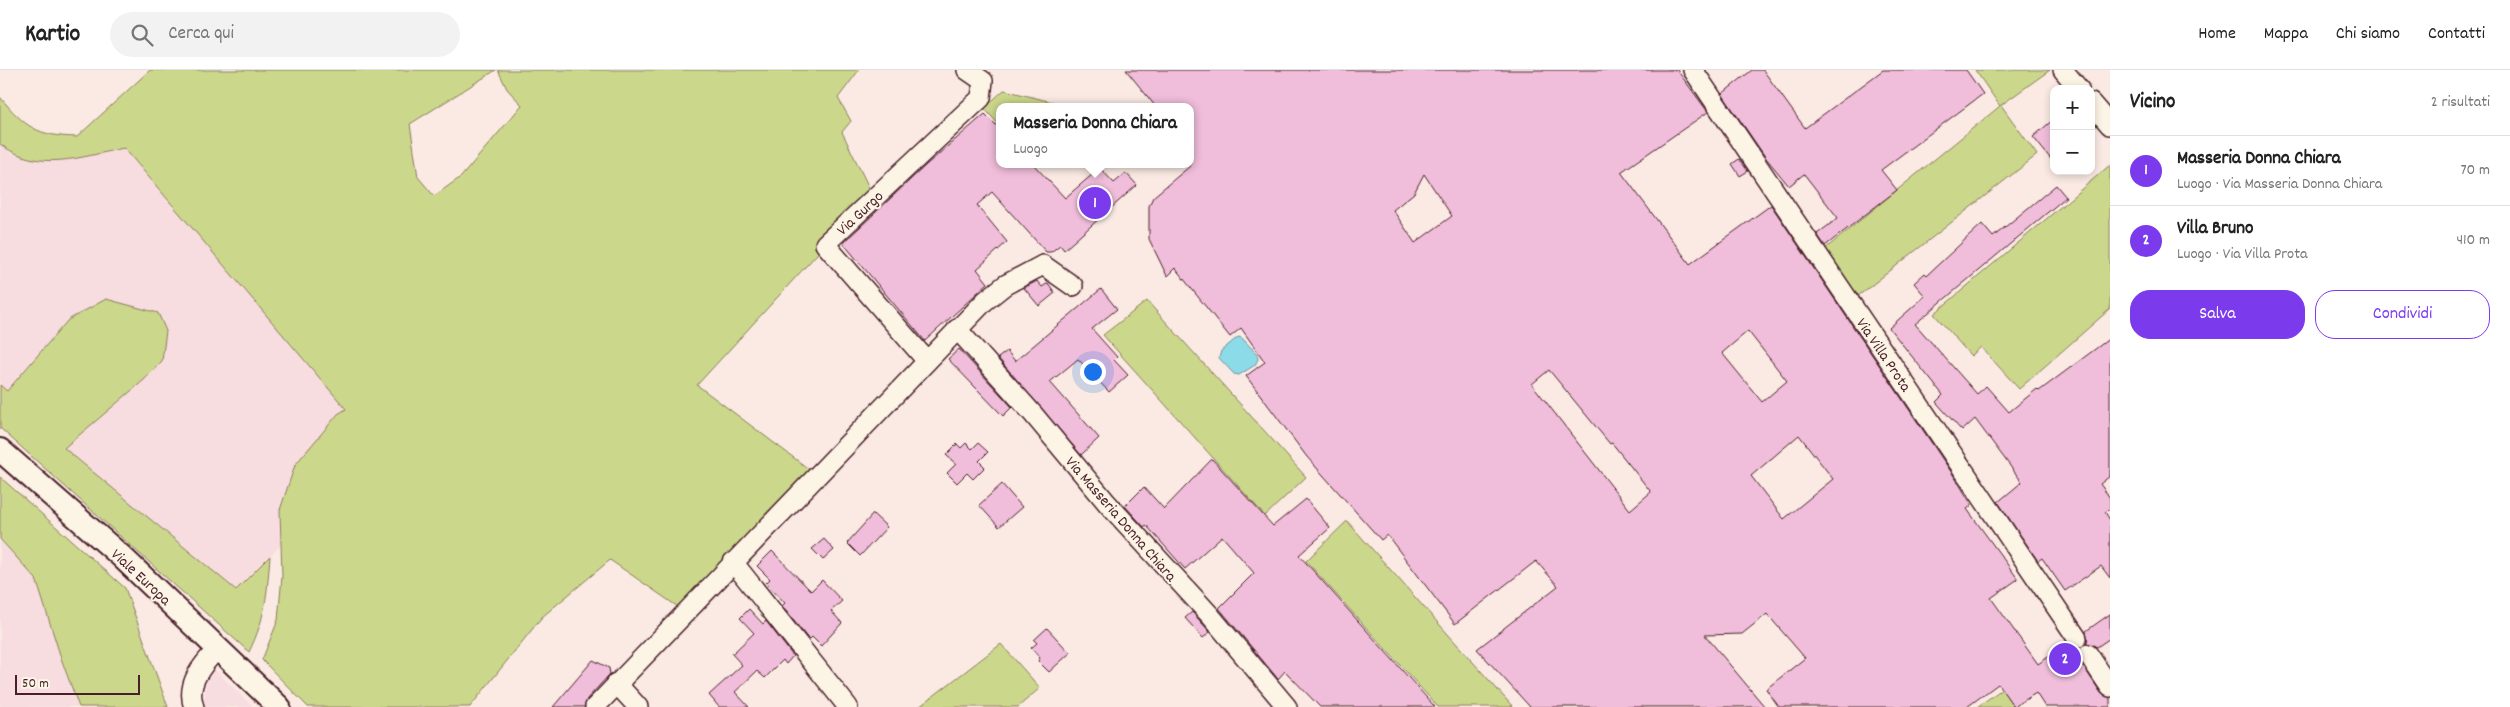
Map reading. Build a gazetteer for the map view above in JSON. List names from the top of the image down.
{
  "streets": {
    "street": [
      "Via Gurgo",
      "Via Villa Prota",
      "Via Masseria Donna Chiara",
      "Viale Europa"
    ]
  },
  "scale_bar": "50 m",
  "page": {
    "header": "Kartio",
    "search": "Cerca qui",
    "nav": [
      "Home",
      "Mappa",
      "Chi siamo",
      "Contatti"
    ],
    "heading": ["Vicino", "2 risultati"],
    "map_buttons": ["+", "−"],
    "popup": ["Masseria Donna Chiara", "Luogo"],
    "list": [
      {
        "mark": "1",
        "name": "Masseria Donna Chiara",
        "note": "Luogo · Via Masseria Donna Chiara",
        "value": "70 m"
      },
      {
        "mark": "2",
        "name": "Villa Bruno",
        "note": "Luogo · Via Villa Prota",
        "value": "410 m"
      }
    ],
    "pins": ["1", "2"],
    "buttons": ["Salva", "Condividi"],
    "scale": "50 m"
  }
}
